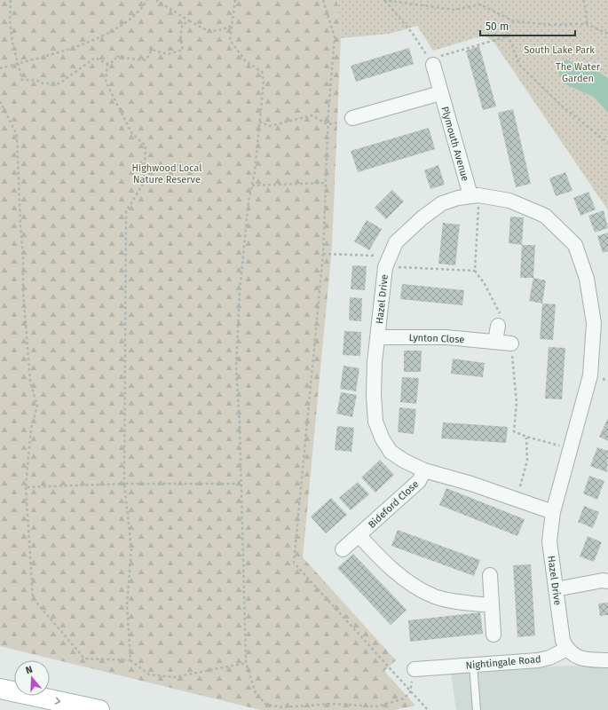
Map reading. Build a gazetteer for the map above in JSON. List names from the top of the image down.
{
  "streets": {
    "street": [
      "Plymouth Avenue",
      "Hazel Drive",
      "Lynton Close",
      "Bideford Close",
      "Nightingale Road"
    ]
  },
  "crossings": [
    ["Plymouth Avenue", "Hazel Drive"],
    ["Hazel Drive", "Lynton Close"],
    ["Hazel Drive", "Bideford Close"],
    ["Hazel Drive", "Nightingale Road"]
  ],
  "parks": ["South Lake Park", "The Water Garden", "Highwood Local Nature Reserve"],
  "scale_bar": "50 m",
  "north": "top"
}
